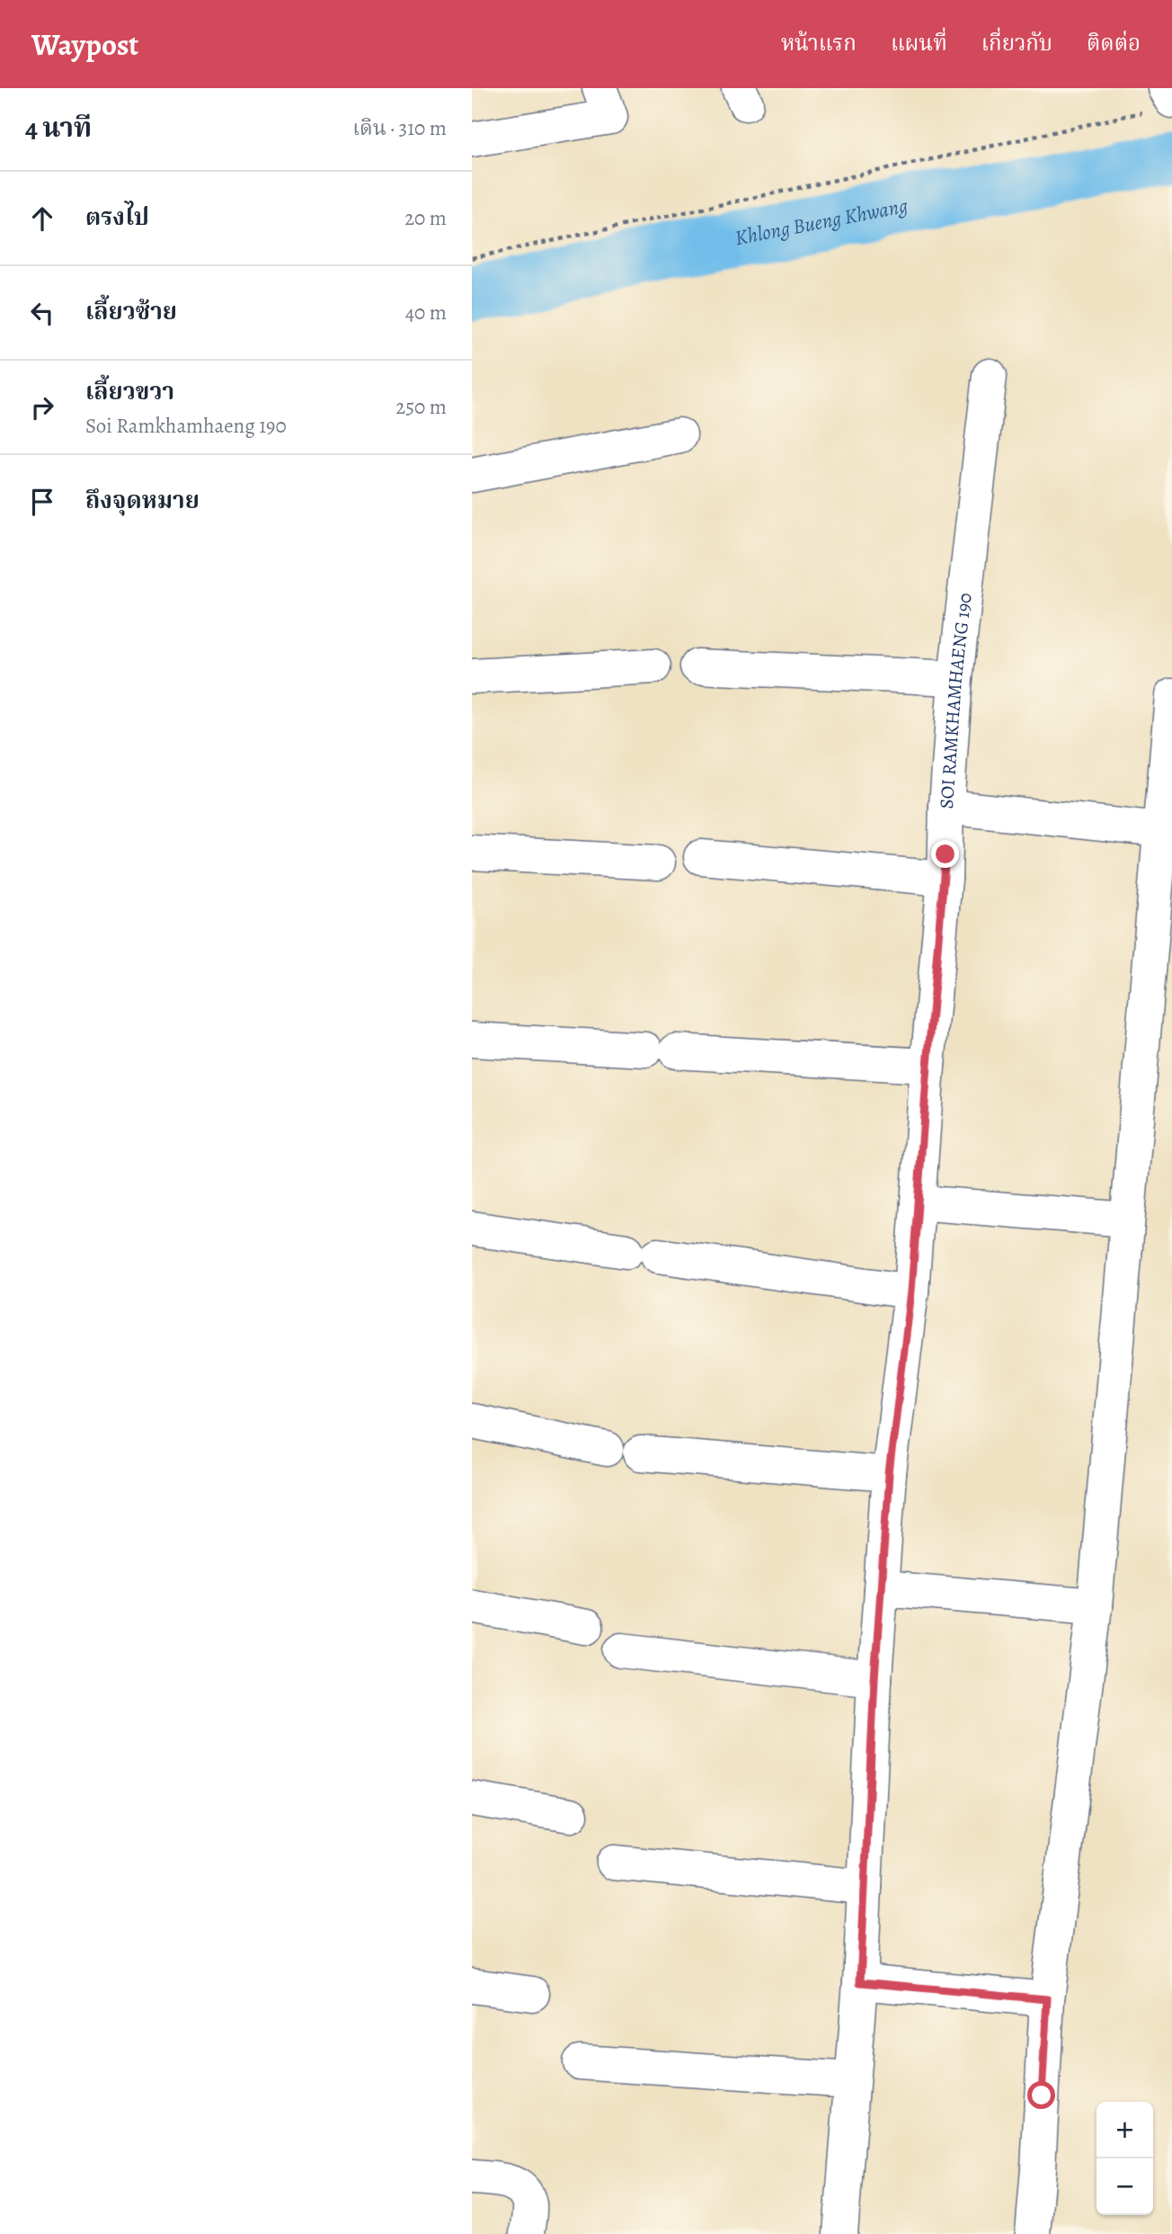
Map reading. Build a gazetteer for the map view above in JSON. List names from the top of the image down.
{
  "streets": {
    "street": ["SOI RAMKHAMHAENG 190"]
  },
  "water": ["Khlong Bueng Khwang"],
  "page": {
    "header": "Waypost",
    "nav": [
      "หน้าแรก",
      "แผนที่",
      "เกี่ยวกับ",
      "ติดต่อ"
    ],
    "heading": ["4 นาที", "เดิน · 310 m"],
    "list": [
      ["ตรงไป", "20 m"],
      ["เลี้ยวซ้าย", "40 m"],
      ["เลี้ยวขวา", "Soi Ramkhamhaeng 190", "250 m"],
      "ถึงจุดหมาย"
    ],
    "map_buttons": ["+", "−"]
  }
}
